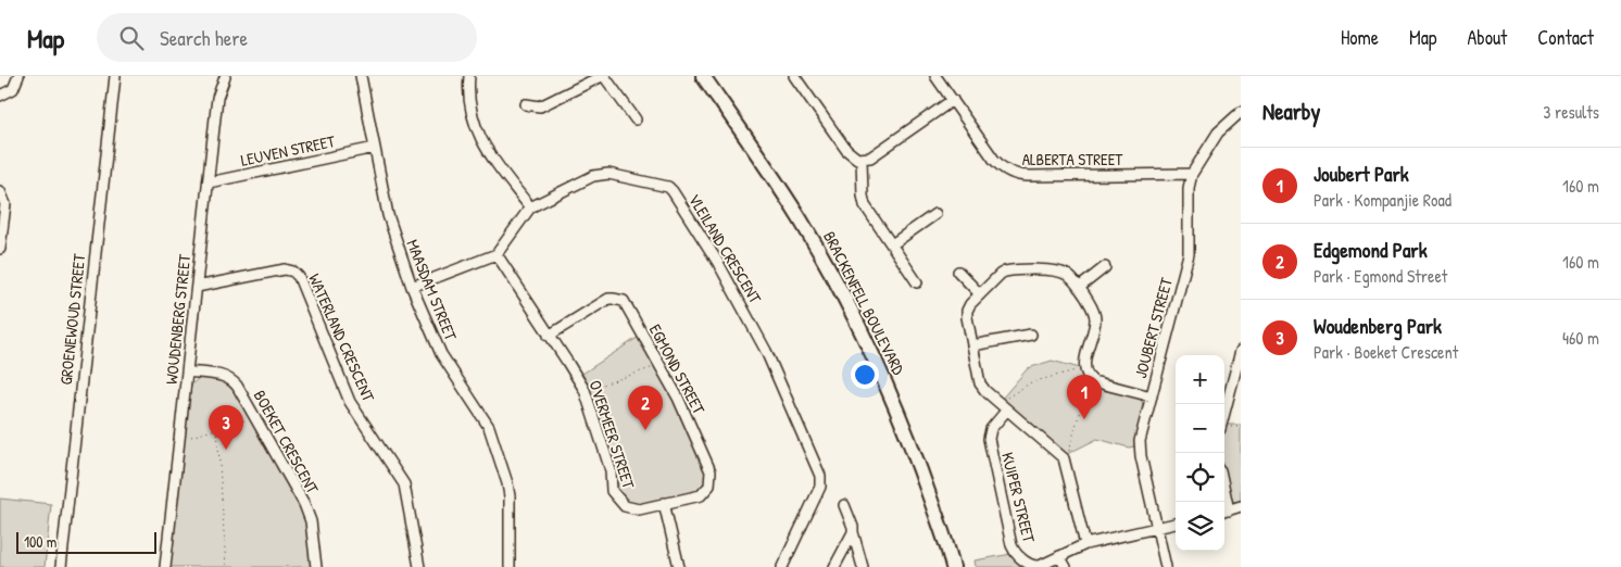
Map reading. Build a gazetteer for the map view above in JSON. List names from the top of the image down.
{
  "streets": {
    "street": [
      "LEUVEN STREET",
      "ALBERTA STREET",
      "VLEILAND CRESCENT",
      "MAASDAM STREET",
      "BRACKENFELL BOULEVARD",
      "GROENEWOUD STREET",
      "WOUDENBERG STREET",
      "JOUBERT STREET",
      "WATERLAND CRESCENT",
      "EGMOND STREET",
      "OVERMEER STREET",
      "BOEKET CRESCENT",
      "KUIPER STREET"
    ]
  },
  "crossings": [
    ["LEUVEN STREET", "MAASDAM STREET"],
    ["LEUVEN STREET", "WOUDENBERG STREET"],
    ["ALBERTA STREET", "JOUBERT STREET"],
    ["VLEILAND CRESCENT", "OVERMEER STREET"],
    ["WOUDENBERG STREET", "WATERLAND CRESCENT"],
    ["WOUDENBERG STREET", "BOEKET CRESCENT"],
    ["JOUBERT STREET", "KUIPER STREET"],
    ["EGMOND STREET", "OVERMEER STREET"]
  ],
  "scale_bar": "100 m",
  "page": {
    "header": "Map",
    "search": "Search here",
    "nav": [
      "Home",
      "Map",
      "About",
      "Contact"
    ],
    "heading": ["Nearby", "3 results"],
    "list": [
      {
        "mark": "1",
        "name": "Joubert Park",
        "note": "Park · Kompanjie Road",
        "value": "160 m"
      },
      {
        "mark": "2",
        "name": "Edgemond Park",
        "note": "Park · Egmond Street",
        "value": "160 m"
      },
      {
        "mark": "3",
        "name": "Woudenberg Park",
        "note": "Park · Boeket Crescent",
        "value": "460 m"
      }
    ],
    "map_buttons": ["+", "−"],
    "pins": ["1", "2", "3"],
    "scale": "100 m"
  }
}
